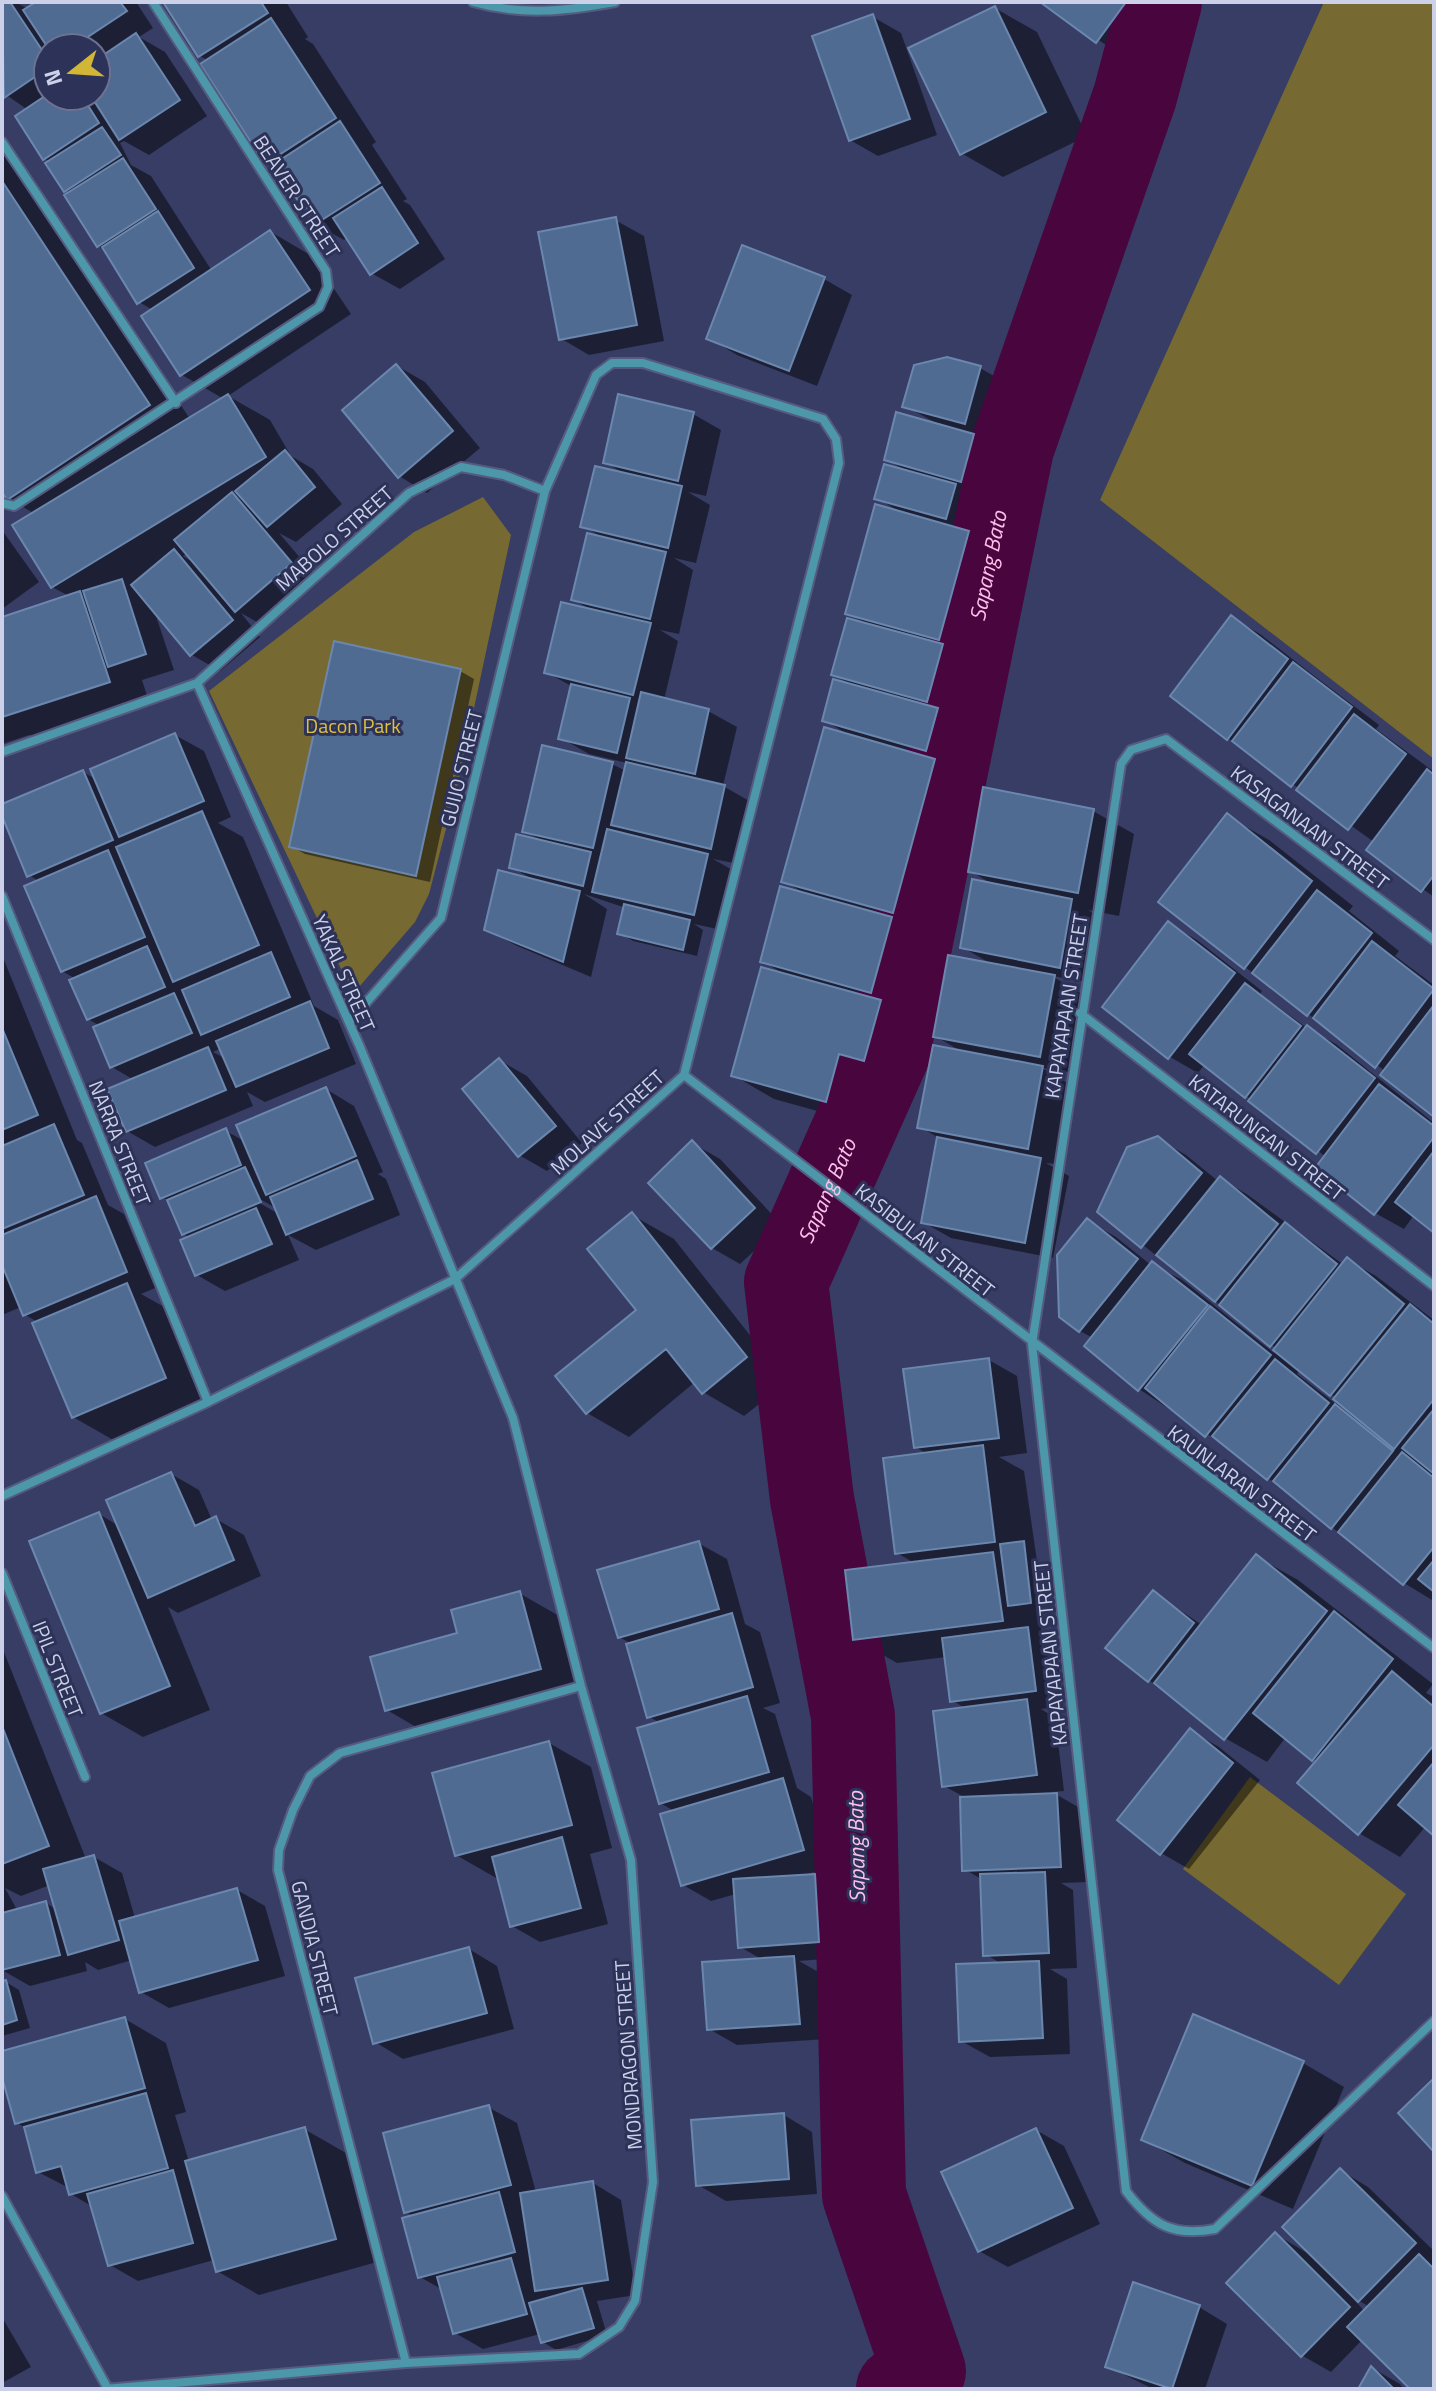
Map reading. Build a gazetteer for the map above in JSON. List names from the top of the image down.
{
  "streets": {
    "street": [
      "BEAVER STREET",
      "MABOLO STREET",
      "GUIJO STREET",
      "KASAGANAAN STREET",
      "YAKAL STREET",
      "KAPAYAPAAN STREET",
      "MOLAVE STREET",
      "KATARUNGAN STREET",
      "NARRA STREET",
      "KASIBULAN STREET",
      "KAUNLARAN STREET",
      "IPIL STREET",
      "GANDIA STREET",
      "MONDRAGON STREET"
    ]
  },
  "crossings": [
    ["MABOLO STREET", "GUIJO STREET"],
    ["MABOLO STREET", "YAKAL STREET"],
    ["MABOLO STREET", "MOLAVE STREET"],
    ["GUIJO STREET", "YAKAL STREET"],
    ["GUIJO STREET", "MOLAVE STREET"],
    ["KASAGANAAN STREET", "KAPAYAPAAN STREET"],
    ["YAKAL STREET", "MOLAVE STREET"],
    ["YAKAL STREET", "MONDRAGON STREET"],
    ["KAPAYAPAAN STREET", "KATARUNGAN STREET"],
    ["KAPAYAPAAN STREET", "KASIBULAN STREET"],
    ["KAPAYAPAAN STREET", "KAUNLARAN STREET"],
    ["MOLAVE STREET", "NARRA STREET"],
    ["MOLAVE STREET", "KASIBULAN STREET"],
    ["MOLAVE STREET", "MONDRAGON STREET"],
    ["KASIBULAN STREET", "KAUNLARAN STREET"],
    ["GANDIA STREET", "MONDRAGON STREET"]
  ],
  "water": ["Sapang Bato"],
  "parks": ["Dacon Park"],
  "north": "left"
}
